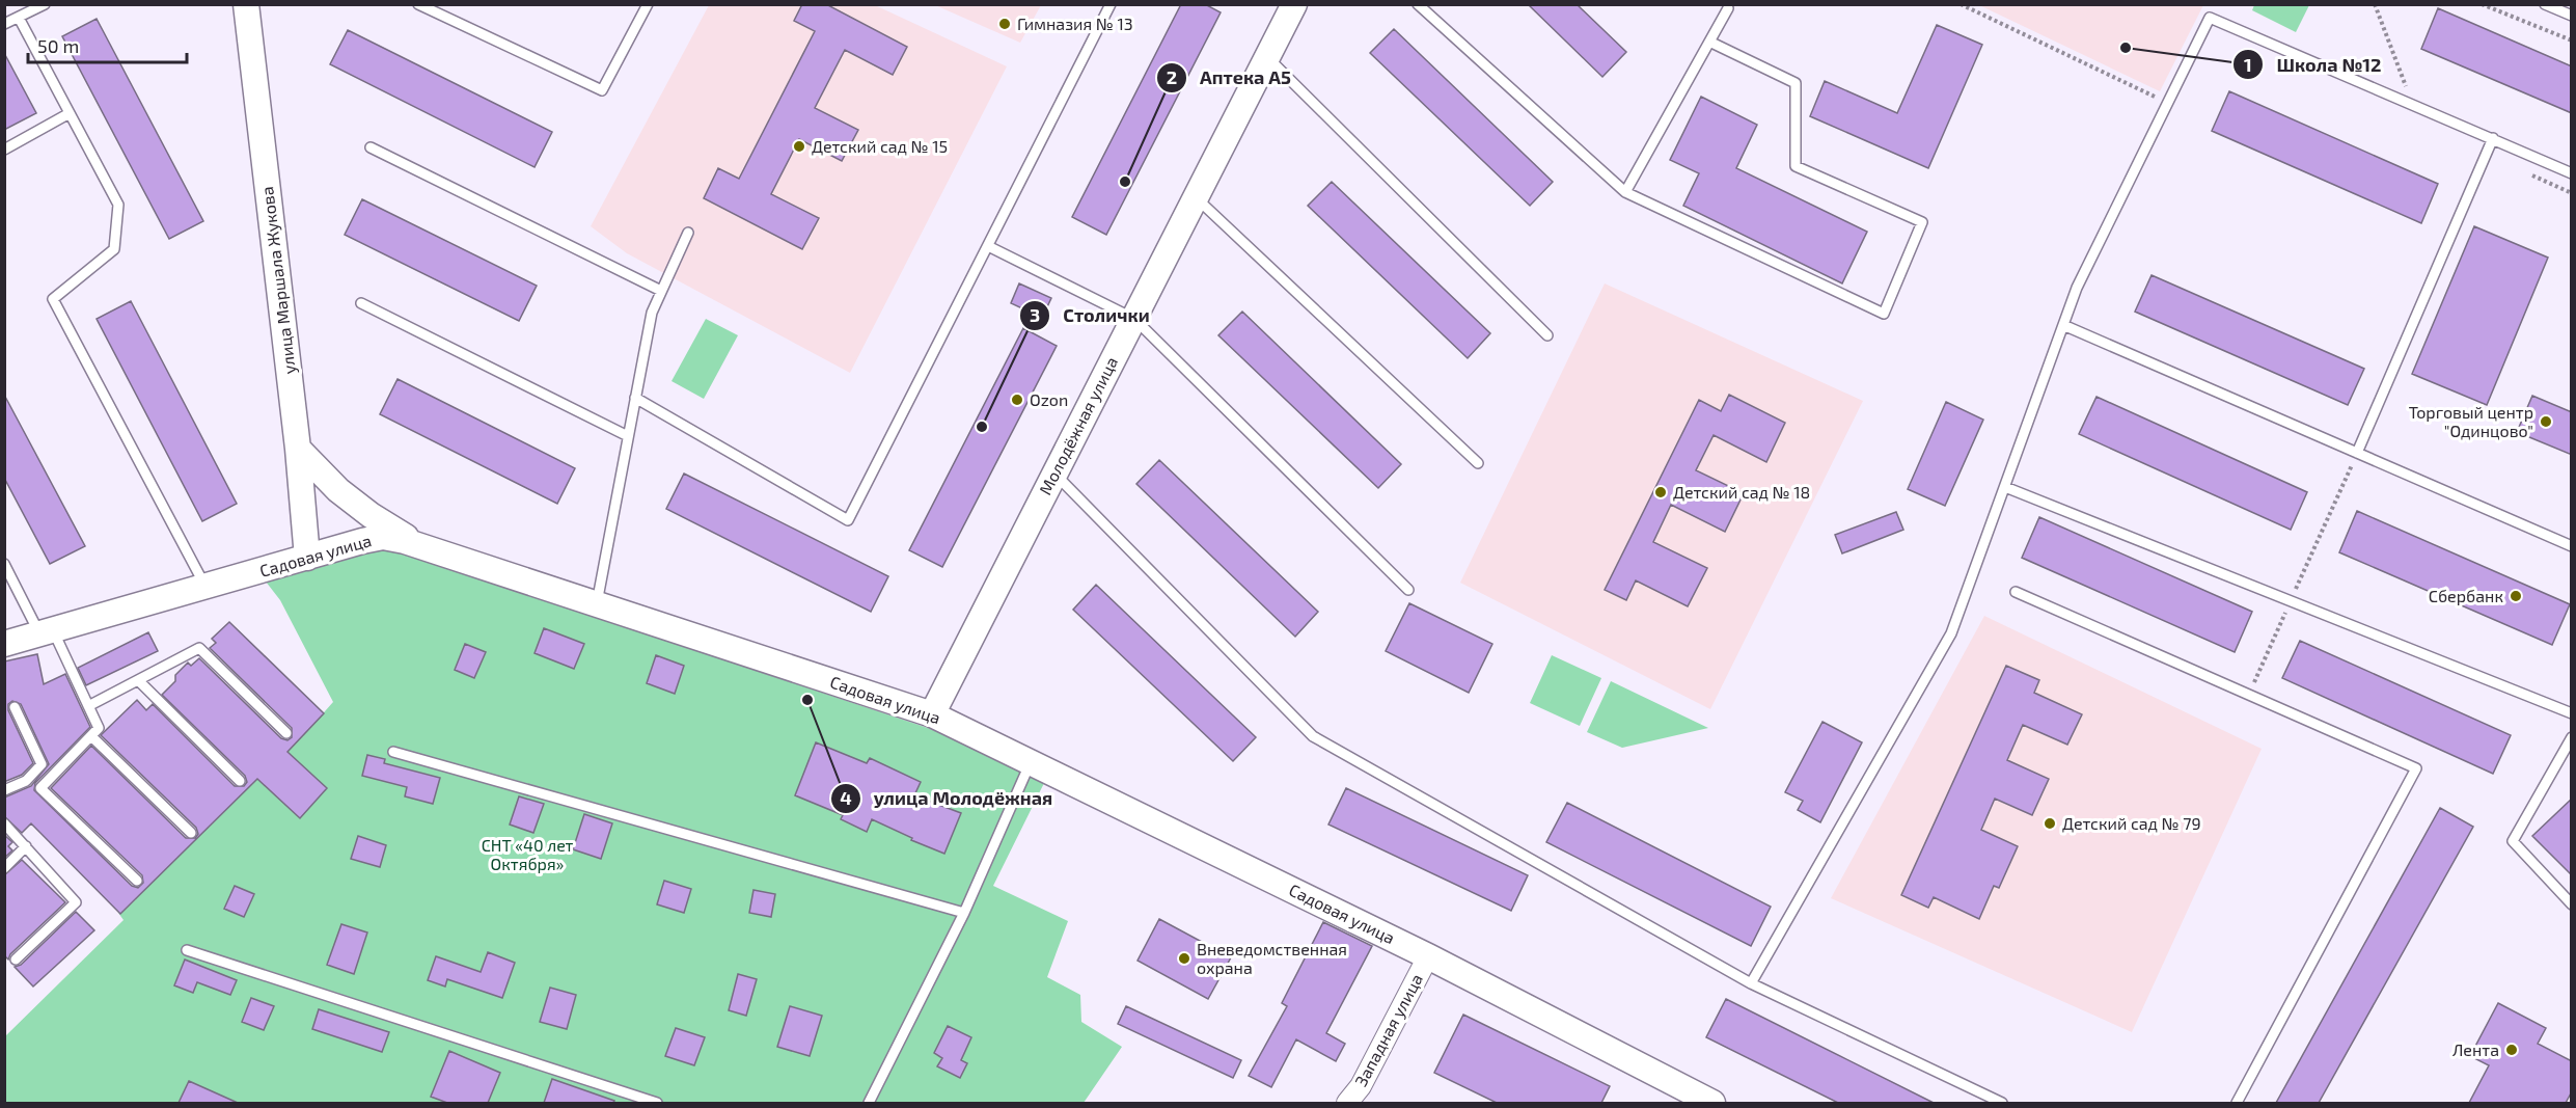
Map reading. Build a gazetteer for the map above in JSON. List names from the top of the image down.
{
  "streets": {
    "street": [
      "улица Маршала Жукова",
      "Молодёжная улица",
      "Садовая улица",
      "Западная улица"
    ]
  },
  "crossings": [
    ["улица Маршала Жукова", "Садовая улица"],
    ["Молодёжная улица", "Садовая улица"],
    ["Садовая улица", "Западная улица"]
  ],
  "parks": ["СНТ «40 лет Октября»"],
  "places": [
    "Гимназия № 13",
    "Школа №12",
    "Детский сад № 15",
    "Аптека A5",
    "Ozon",
    "Торговый центр \"Одинцово\"",
    "Столички",
    "Детский сад № 18",
    "Сбербанк",
    "улица Молодёжная",
    "Детский сад № 79",
    "Вневедомственная охрана",
    "Лента"
  ],
  "scale_bar": "50 m"
}
